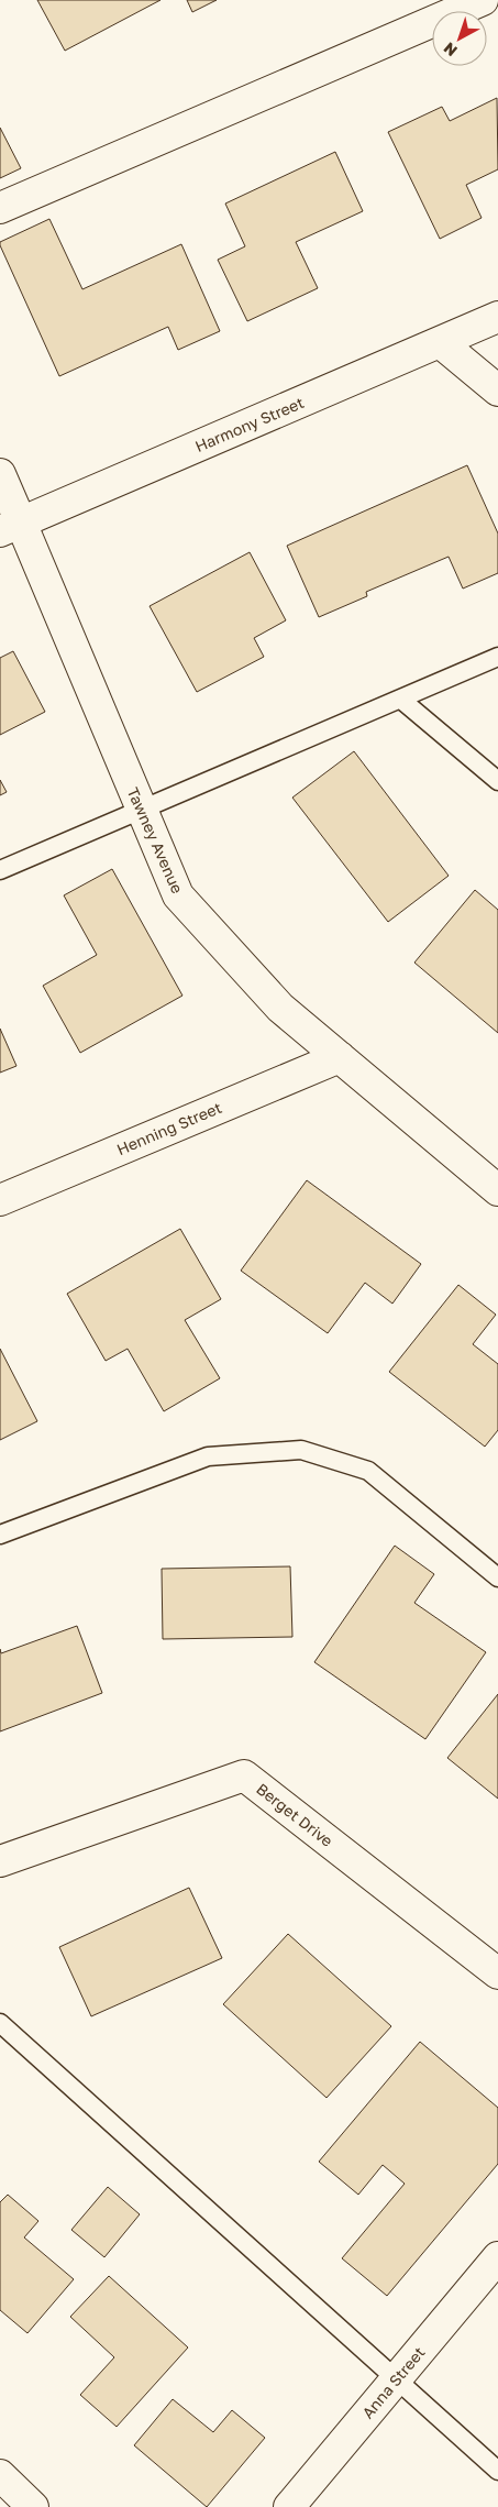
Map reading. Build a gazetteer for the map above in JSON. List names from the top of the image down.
{
  "streets": {
    "street": [
      "Harmony Street",
      "Tawney Avenue",
      "Henning Street",
      "Berget Drive",
      "Anna Street"
    ]
  },
  "crossings": [
    ["Harmony Street", "Tawney Avenue"],
    ["Tawney Avenue", "Henning Street"]
  ],
  "north": "bottom left"
}
